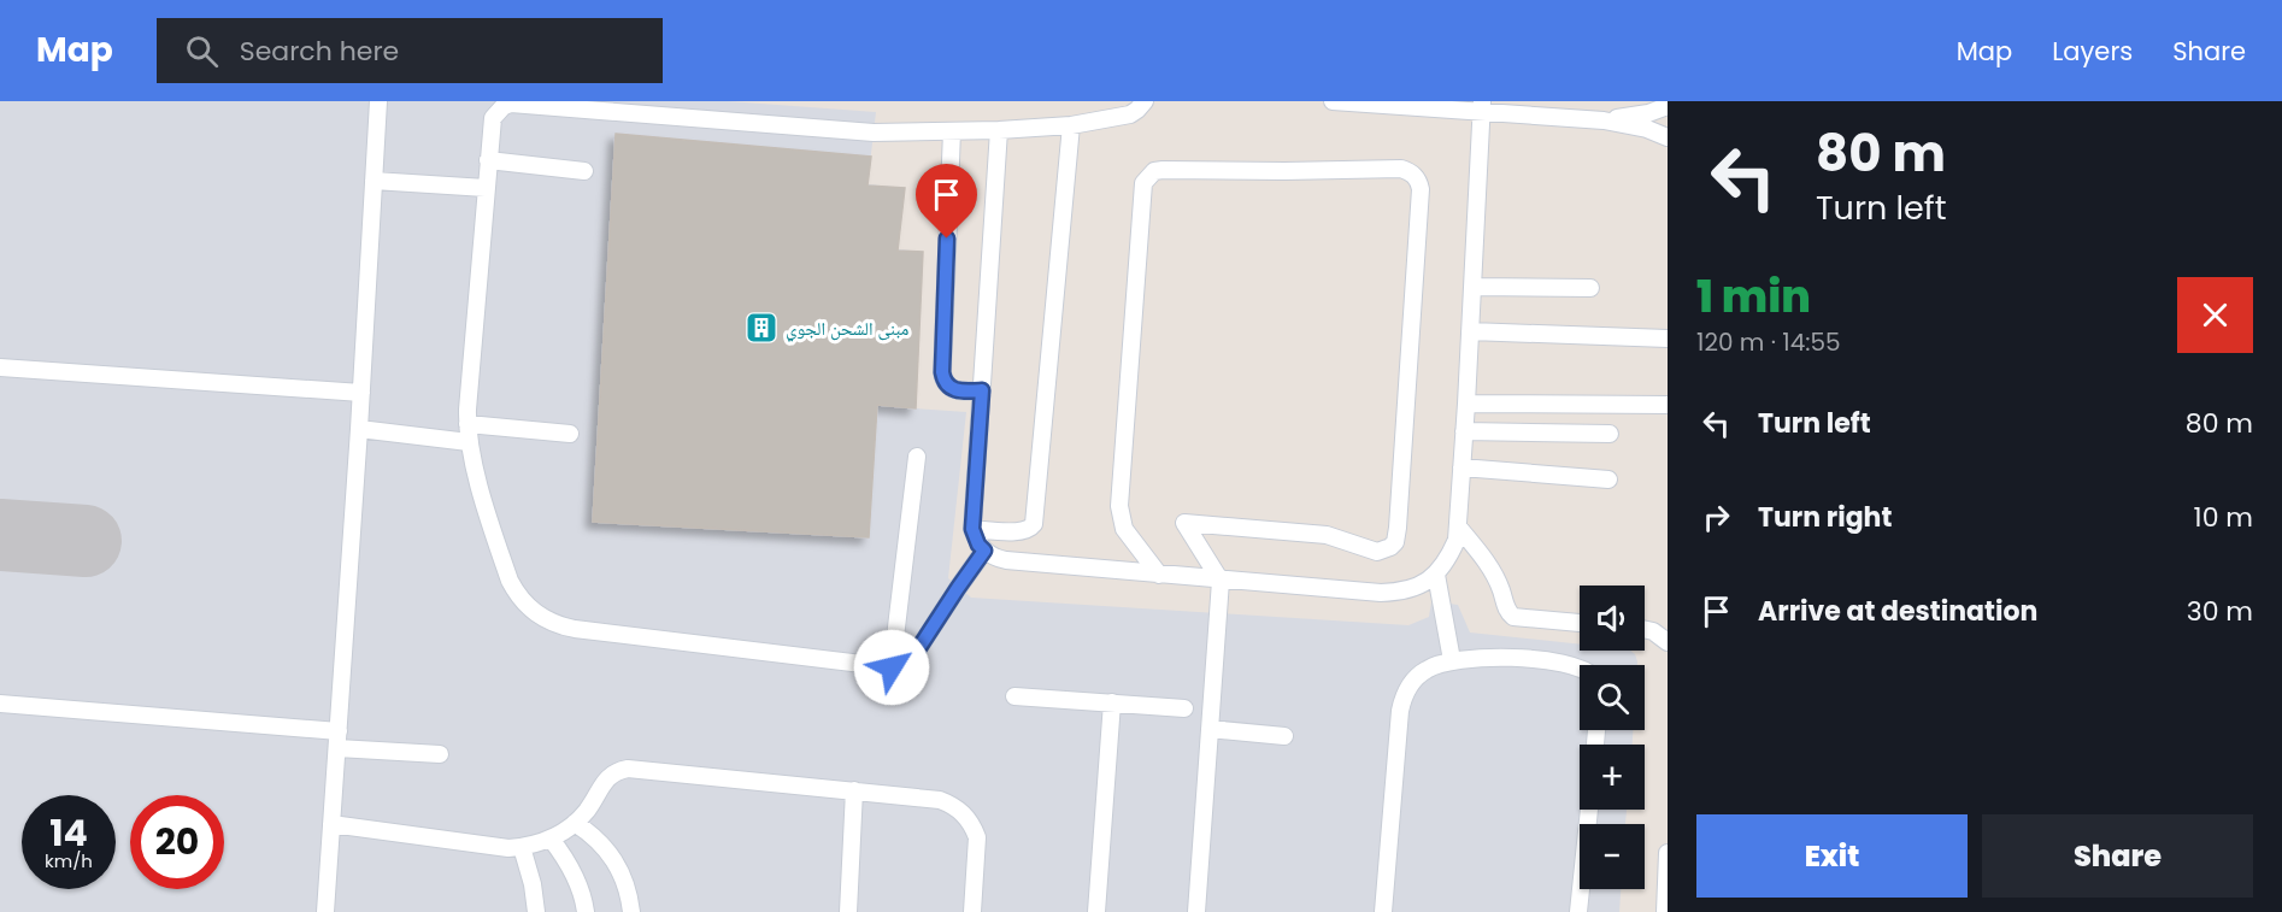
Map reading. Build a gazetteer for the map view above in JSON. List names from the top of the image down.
{
  "places": {
    "building": ["مبنى الشحن الجوي"]
  },
  "page": {
    "header": "Map",
    "search": "Search here",
    "nav": ["Map", "Layers", "Share"],
    "turn": ["80 m", "Turn left"],
    "heading": ["1 min", "120 m · 14:55"],
    "list": [
      {
        "name": "Turn left",
        "value": "80 m"
      },
      {
        "name": "Turn right",
        "value": "10 m"
      },
      {
        "name": "Arrive at destination",
        "value": "30 m"
      }
    ],
    "map_buttons": ["+", "−"],
    "speed": "14 km/h",
    "limit": "20",
    "buttons": ["Exit", "Share"]
  }
}
